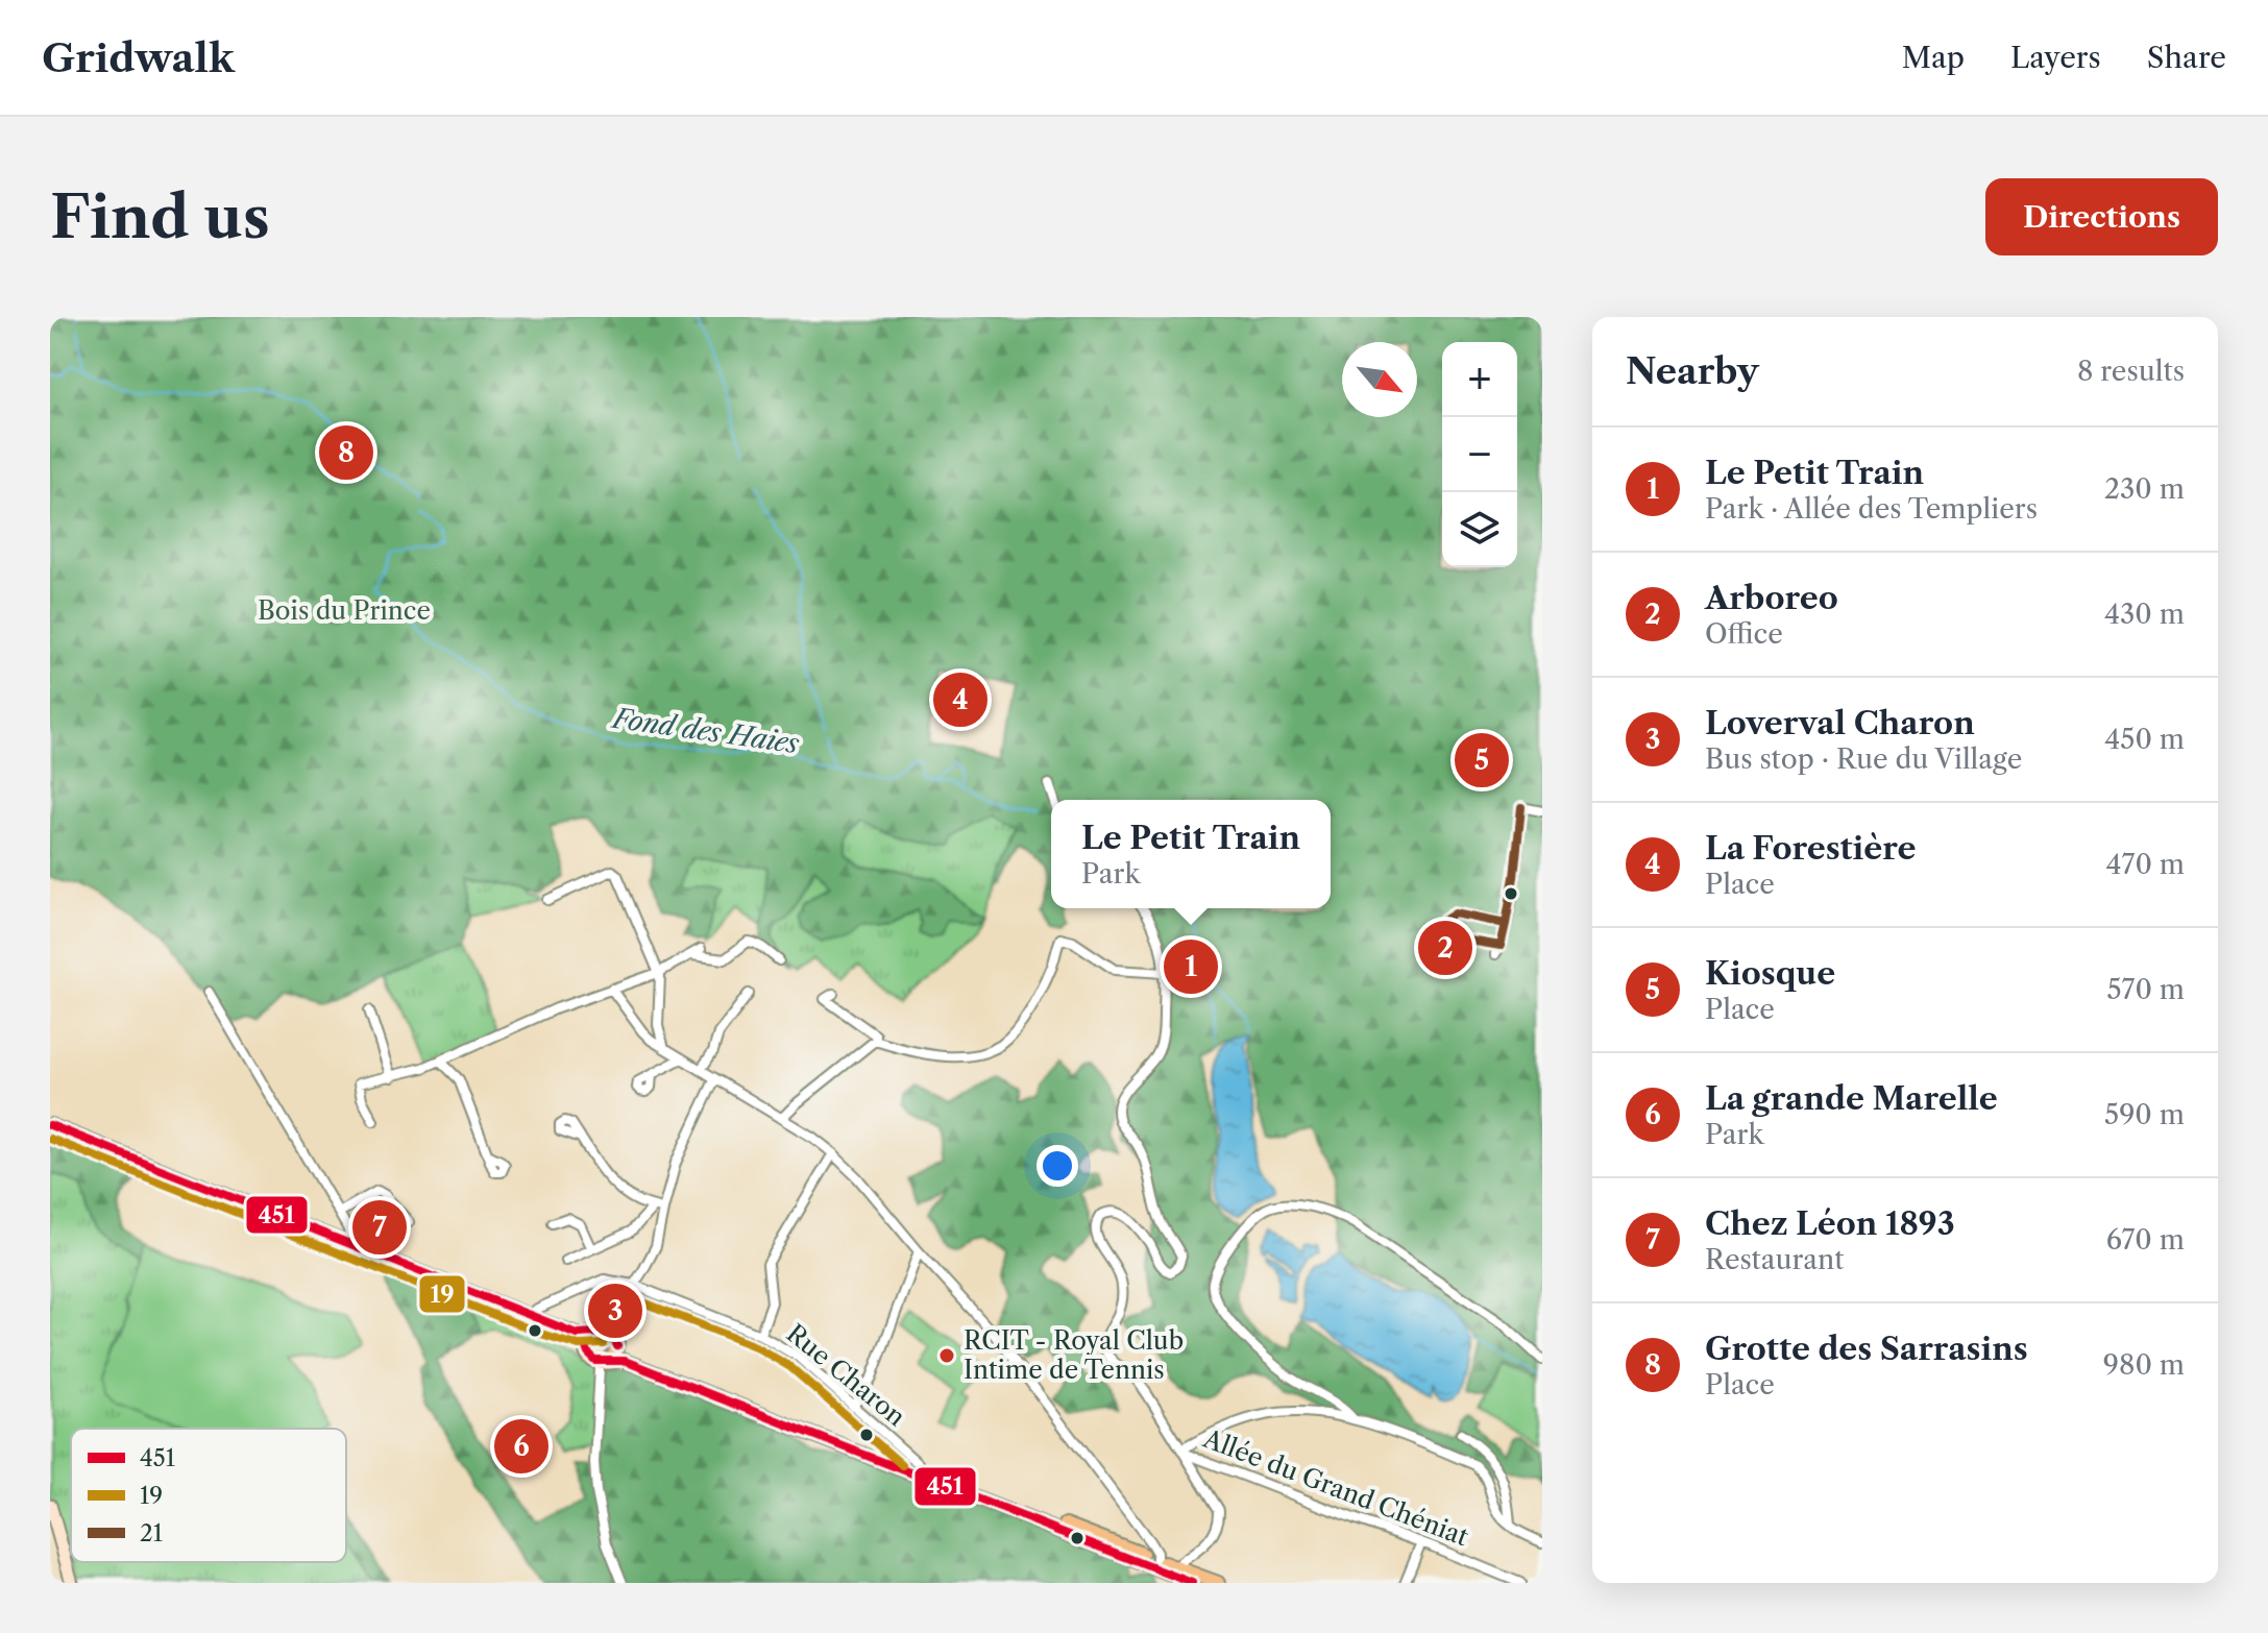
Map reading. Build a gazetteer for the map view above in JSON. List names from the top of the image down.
{
  "streets": {
    "street": ["Rue Charon", "Allée du Grand Chéniat"]
  },
  "water": ["Fond des Haies"],
  "parks": ["Bois du Prince"],
  "places": ["RCIT - Royal Club Intime de Tennis"],
  "lines": ["transit line 21", "transit line 451", "transit line 19"],
  "legend": ["451", "19", "21"],
  "north": "bottom right",
  "page": {
    "header": "Gridwalk",
    "nav": ["Map", "Layers", "Share"],
    "buttons": "Directions",
    "title": "Find us",
    "heading": ["Nearby", "8 results"],
    "map_buttons": ["+", "−"],
    "pins": [
      "8",
      "4",
      "5",
      "2",
      "1",
      "7",
      "3",
      "6"
    ],
    "list": [
      {
        "mark": "1",
        "name": "Le Petit Train",
        "note": "Park · Allée des Templiers",
        "value": "230 m"
      },
      {
        "mark": "2",
        "name": "Arboreo",
        "note": "Office",
        "value": "430 m"
      },
      {
        "mark": "3",
        "name": "Loverval Charon",
        "note": "Bus stop · Rue du Village",
        "value": "450 m"
      },
      {
        "mark": "4",
        "name": "La Forestière",
        "note": "Place",
        "value": "470 m"
      },
      {
        "mark": "5",
        "name": "Kiosque",
        "note": "Place",
        "value": "570 m"
      },
      {
        "mark": "6",
        "name": "La grande Marelle",
        "note": "Park",
        "value": "590 m"
      },
      {
        "mark": "7",
        "name": "Chez Léon 1893",
        "note": "Restaurant",
        "value": "670 m"
      },
      {
        "mark": "8",
        "name": "Grotte des Sarrasins",
        "note": "Place",
        "value": "980 m"
      }
    ],
    "popup": ["Le Petit Train", "Park"]
  }
}
